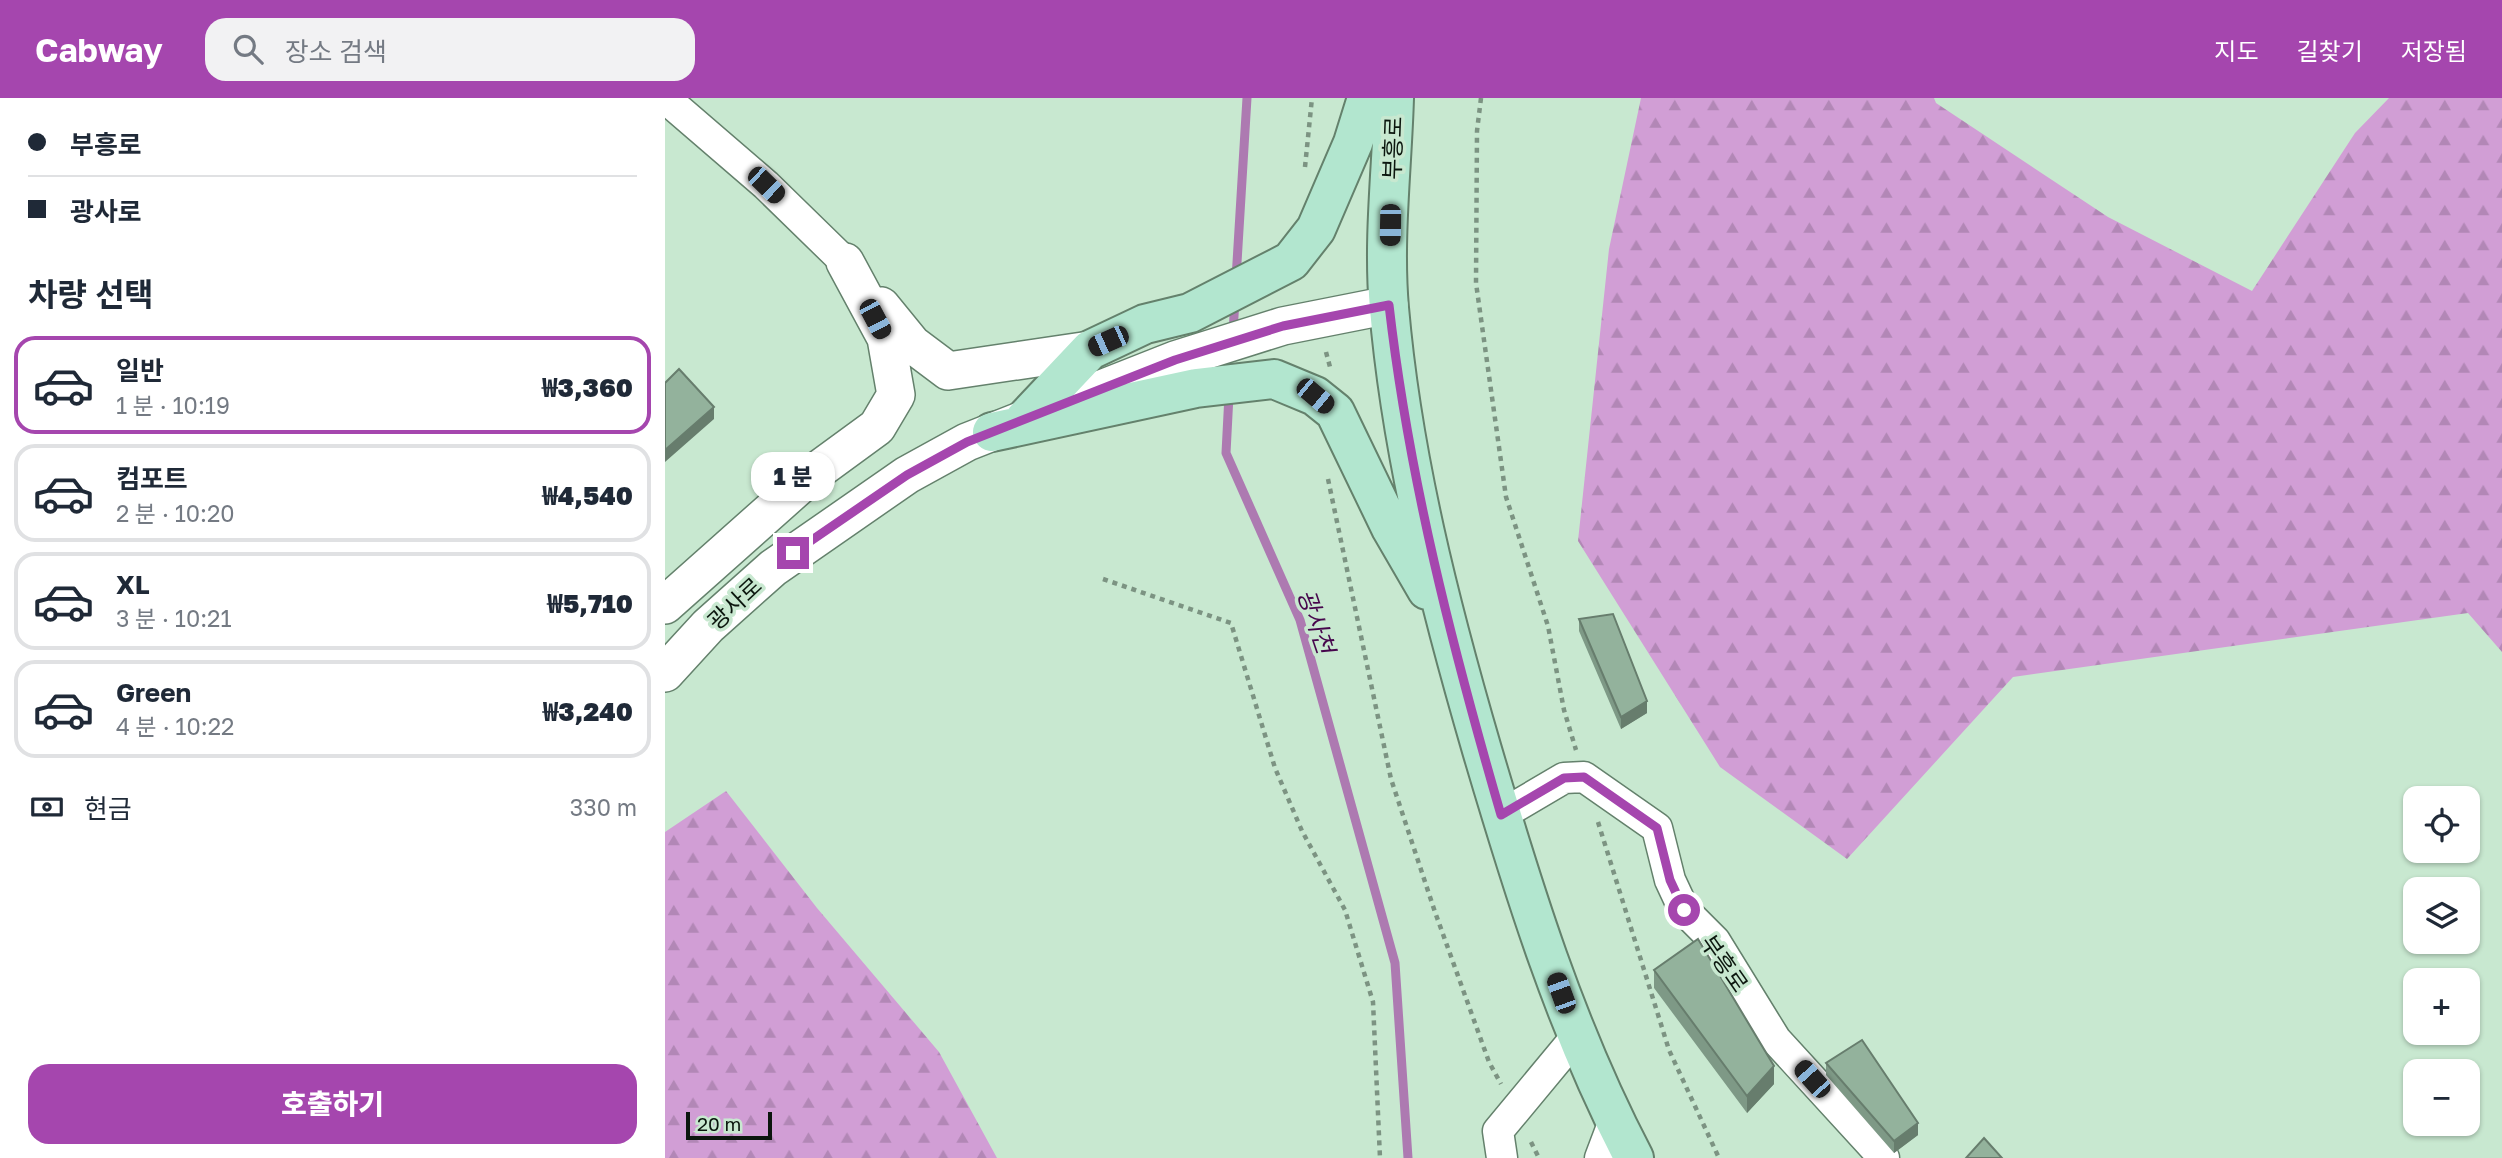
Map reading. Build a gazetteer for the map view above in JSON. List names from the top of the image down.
{
  "streets": {
    "main road": ["부흥로"],
    "street": ["광사로"]
  },
  "water": ["광사천"],
  "scale_bar": "20 m",
  "page": {
    "header": "Cabway",
    "search": "장소 검색",
    "nav": ["지도", "길찾기", "저장됨"],
    "banner": ["부흥로", "광사로"],
    "heading": "차량 선택",
    "list": [
      {
        "name": "일반",
        "note": "1 분 · 10:19",
        "value": "₩3,360"
      },
      {
        "name": "컴포트",
        "note": "2 분 · 10:20",
        "value": "₩4,540"
      },
      {
        "name": "XL",
        "note": "3 분 · 10:21",
        "value": "₩5,710"
      },
      {
        "name": "Green",
        "note": "4 분 · 10:22",
        "value": "₩3,240"
      }
    ],
    "bubble": "1 분",
    "pay": ["현금", "330 m"],
    "map_buttons": ["+", "−"],
    "buttons": "호출하기",
    "scale": "20 m"
  }
}
